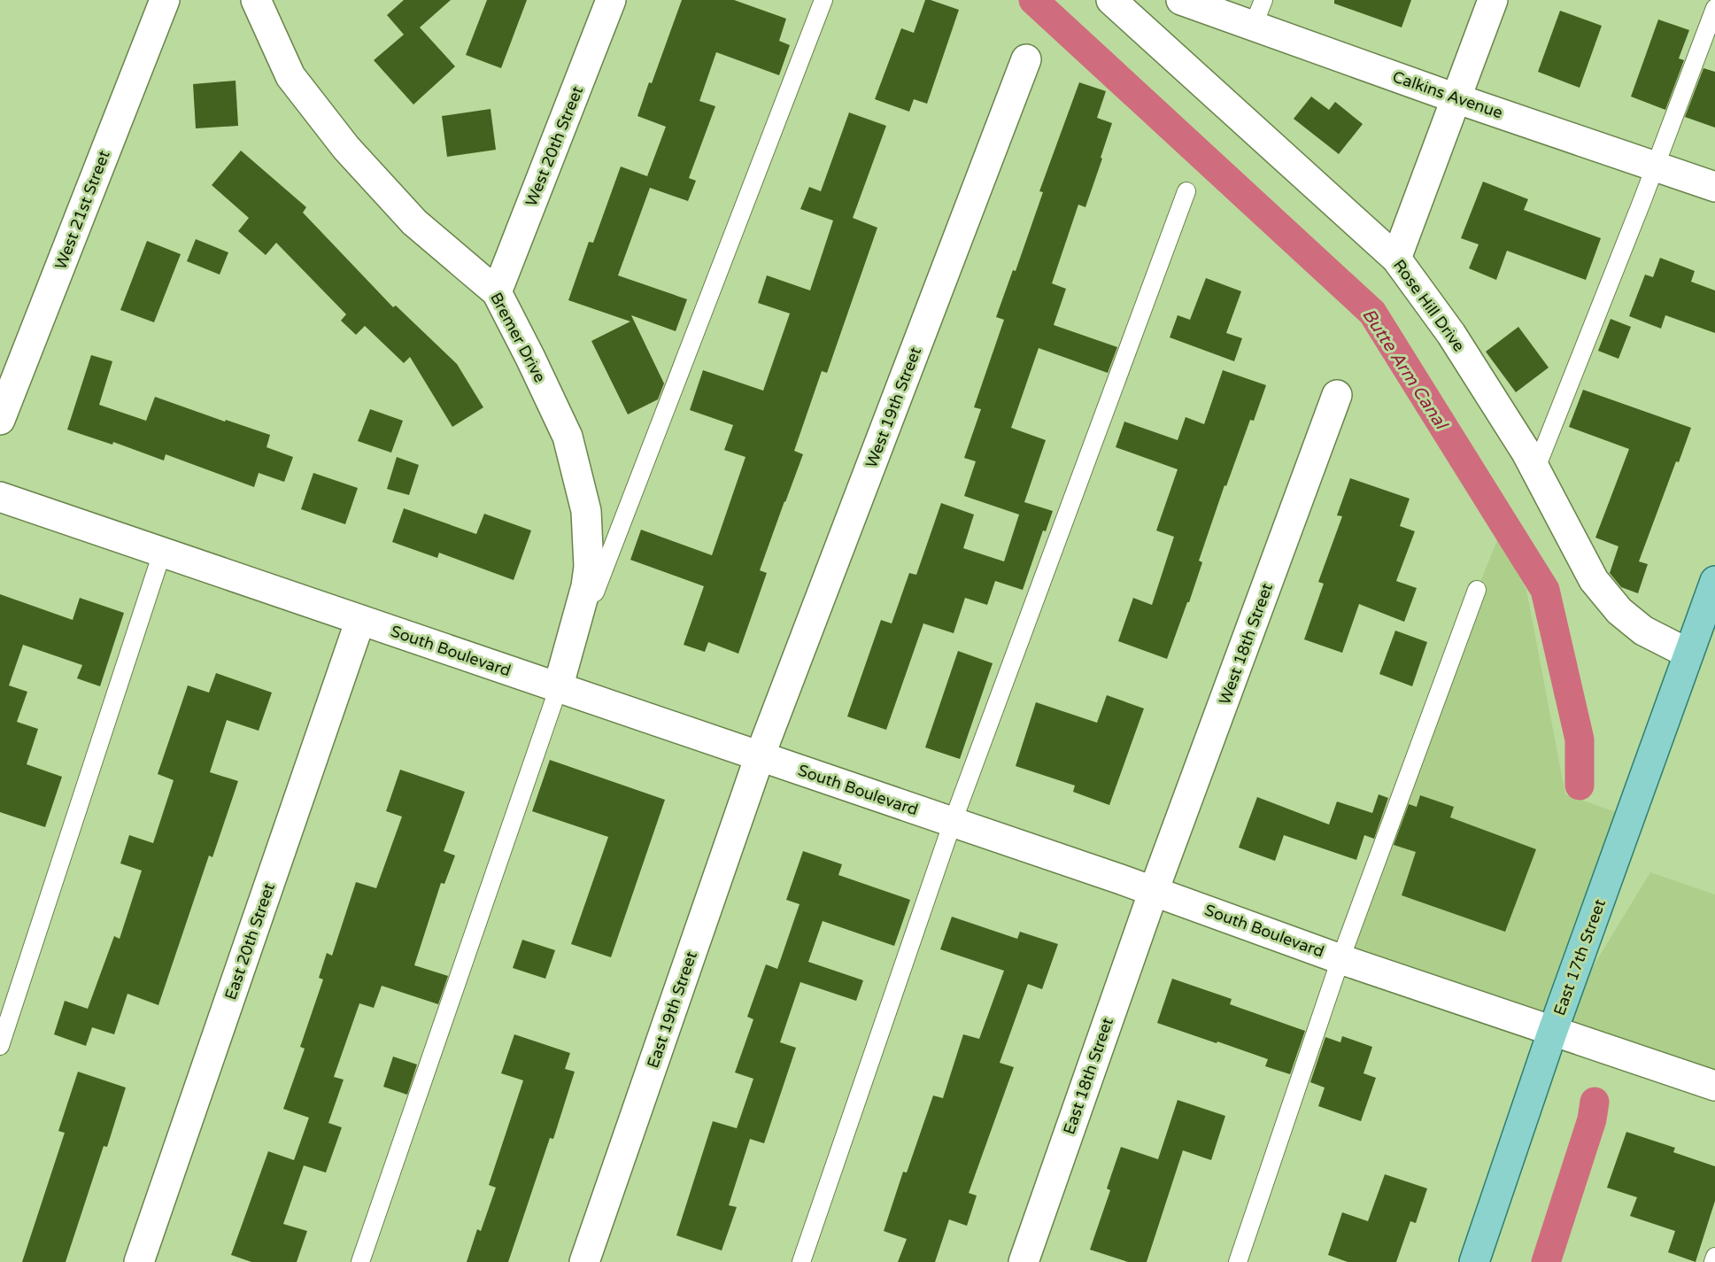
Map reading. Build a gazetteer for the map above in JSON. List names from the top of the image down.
{
  "streets": {
    "main road": ["East 17th Street"],
    "street": [
      "Calkins Avenue",
      "West 20th Street",
      "West 21st Street",
      "Rose Hill Drive",
      "Bremer Drive",
      "West 19th Street",
      "West 18th Street",
      "South Boulevard",
      "East 20th Street",
      "East 19th Street",
      "East 18th Street"
    ]
  },
  "crossings": [
    ["West 20th Street", "Bremer Drive"],
    ["Rose Hill Drive", "East 17th Street"],
    ["Bremer Drive", "South Boulevard"],
    ["West 19th Street", "South Boulevard"],
    ["West 19th Street", "East 19th Street"],
    ["West 18th Street", "South Boulevard"],
    ["West 18th Street", "East 18th Street"],
    ["South Boulevard", "East 20th Street"],
    ["South Boulevard", "East 17th Street"],
    ["South Boulevard", "East 19th Street"],
    ["South Boulevard", "East 18th Street"]
  ],
  "water": ["Butte Arm Canal"]
}
